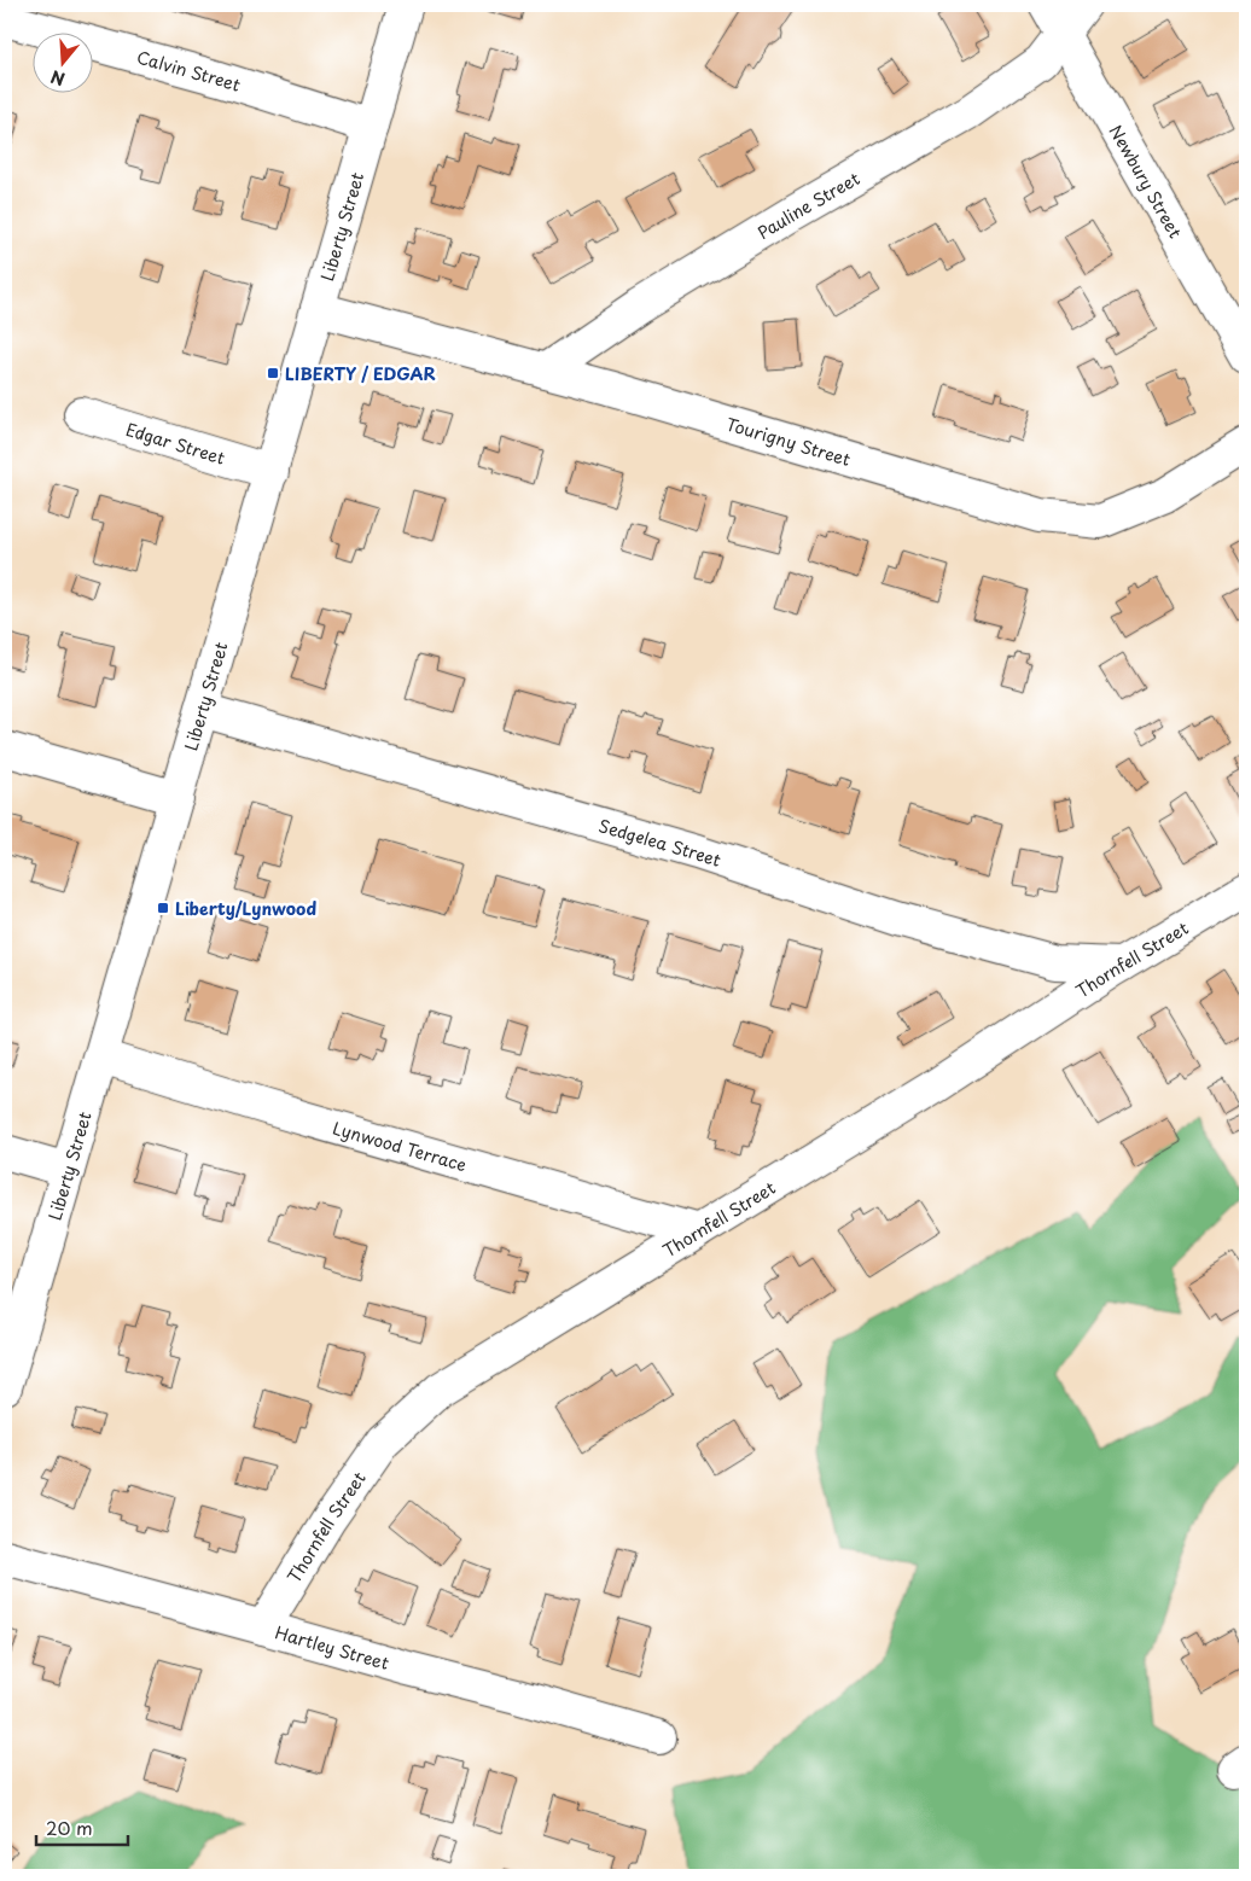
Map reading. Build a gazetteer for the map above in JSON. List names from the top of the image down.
{
  "streets": {
    "street": [
      "Calvin Street",
      "Newbury Street",
      "Pauline Street",
      "Liberty Street",
      "Tourigny Street",
      "Edgar Street",
      "Sedgelea Street",
      "Thornfell Street",
      "Lynwood Terrace",
      "Hartley Street"
    ]
  },
  "crossings": [
    ["Calvin Street", "Liberty Street"],
    ["Newbury Street", "Pauline Street"],
    ["Pauline Street", "Tourigny Street"],
    ["Liberty Street", "Tourigny Street"],
    ["Liberty Street", "Edgar Street"],
    ["Liberty Street", "Sedgelea Street"],
    ["Liberty Street", "Lynwood Terrace"],
    ["Sedgelea Street", "Thornfell Street"],
    ["Thornfell Street", "Lynwood Terrace"],
    ["Thornfell Street", "Hartley Street"]
  ],
  "places": {
    "transit": ["LIBERTY / EDGAR", "Liberty/Lynwood"]
  },
  "scale_bar": "20 m",
  "north": "bottom"
}
